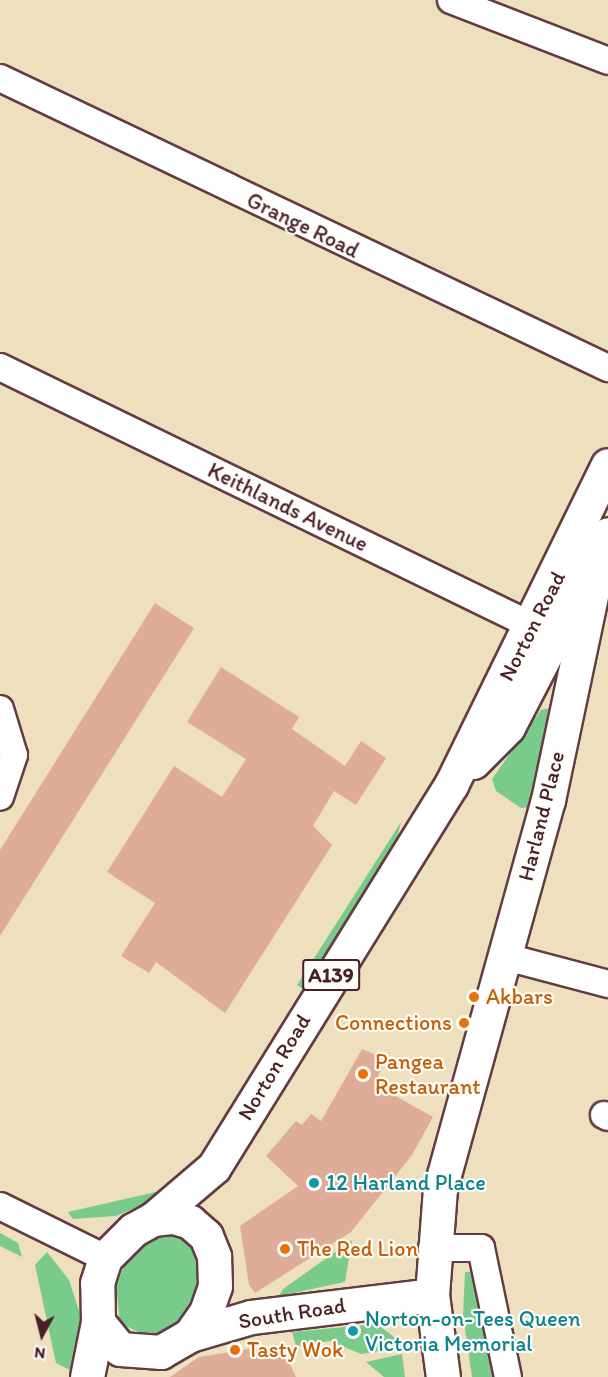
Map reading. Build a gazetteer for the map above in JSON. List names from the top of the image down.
{
  "streets": {
    "main road": [
      "Norton Road",
      "Harland Place",
      "A139",
      "South Road"
    ],
    "street": ["Grange Road", "Keithlands Avenue"]
  },
  "crossings": [
    ["Keithlands Avenue", "Norton Road"],
    ["Keithlands Avenue", "Harland Place"],
    ["Norton Road", "Harland Place"],
    ["Norton Road", "A139"],
    ["Norton Road", "South Road"],
    ["Harland Place", "South Road"],
    ["A139", "South Road"]
  ],
  "places": [
    "Akbars",
    "Connections",
    "Pangea Restaurant",
    "12 Harland Place",
    "The Red Lion",
    "Norton-on-Tees Queen Victoria Memorial",
    "Tasty Wok"
  ],
  "north": "bottom"
}
